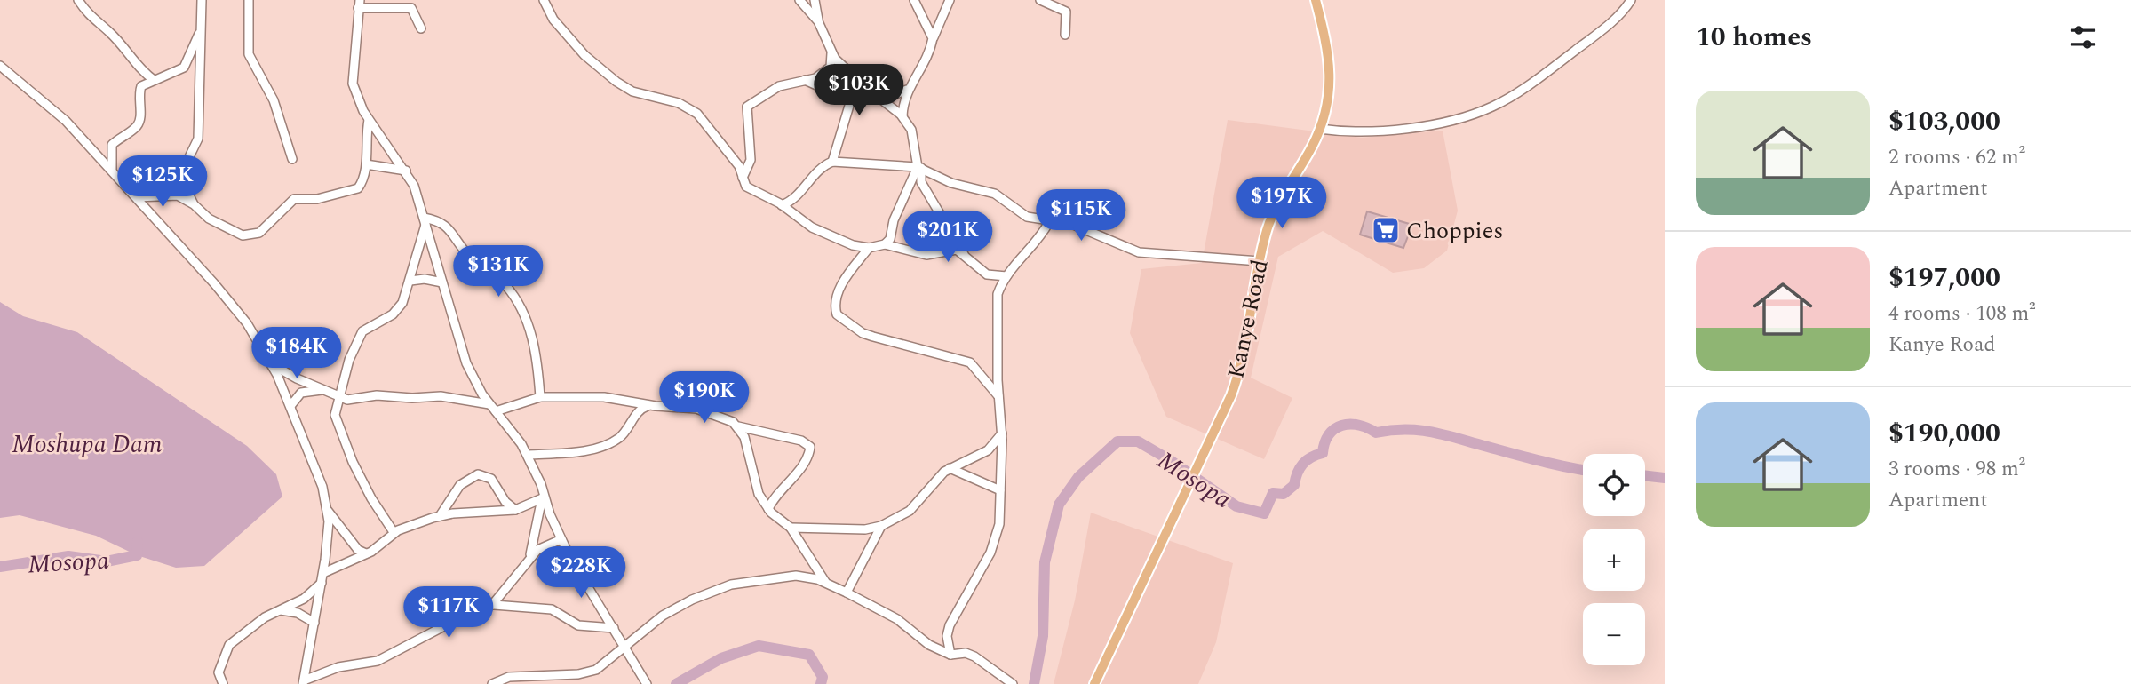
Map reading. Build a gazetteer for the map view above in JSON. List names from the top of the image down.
{
  "streets": {
    "main road": ["Kanye Road"]
  },
  "water": ["Moshupa Dam", "Mosopa"],
  "places": {
    "supermarket": ["Choppies"]
  },
  "page": {
    "heading": "10 homes",
    "price": [
      "$103K",
      "$125K",
      "$197K",
      "$115K",
      "$201K",
      "$131K",
      "$184K",
      "$190K",
      "$228K",
      "$117K"
    ],
    "list": [
      {
        "name": "$103,000",
        "note": "2 rooms · 62 m² · Apartment"
      },
      {
        "name": "$197,000",
        "note": "4 rooms · 108 m² · Kanye Road"
      },
      {
        "name": "$190,000",
        "note": "3 rooms · 98 m² · Apartment"
      }
    ],
    "map_buttons": ["+", "−"]
  }
}
